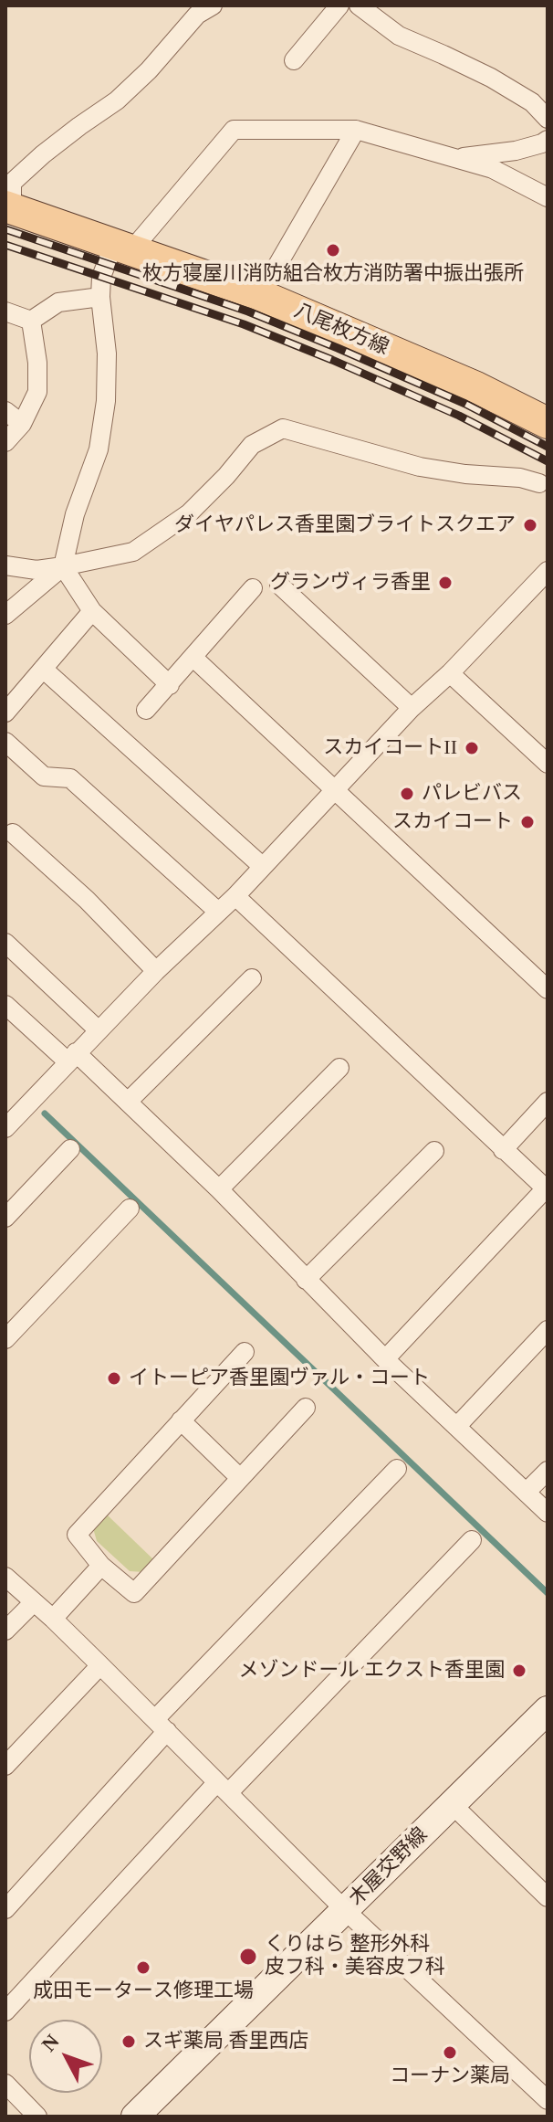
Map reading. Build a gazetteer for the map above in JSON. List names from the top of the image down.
{
  "streets": {
    "main road": ["八尾枚方線", "木屋交野線"]
  },
  "places": [
    "枚方寝屋川消防組合枚方消防署中振出張所",
    "ダイヤパレス香里園ブライトスクエア",
    "グランヴィラ香里",
    "スカイコートII",
    "パレビバス",
    "スカイコート",
    "イトーピア香里園ヴァル・コート",
    "メゾンドール エクスト香里園",
    "くりはら 整形外科 皮フ科・美容皮フ科",
    "成田モータース修理工場",
    "スギ薬局 香里西店",
    "コーナン薬局"
  ],
  "north": "top left"
}
